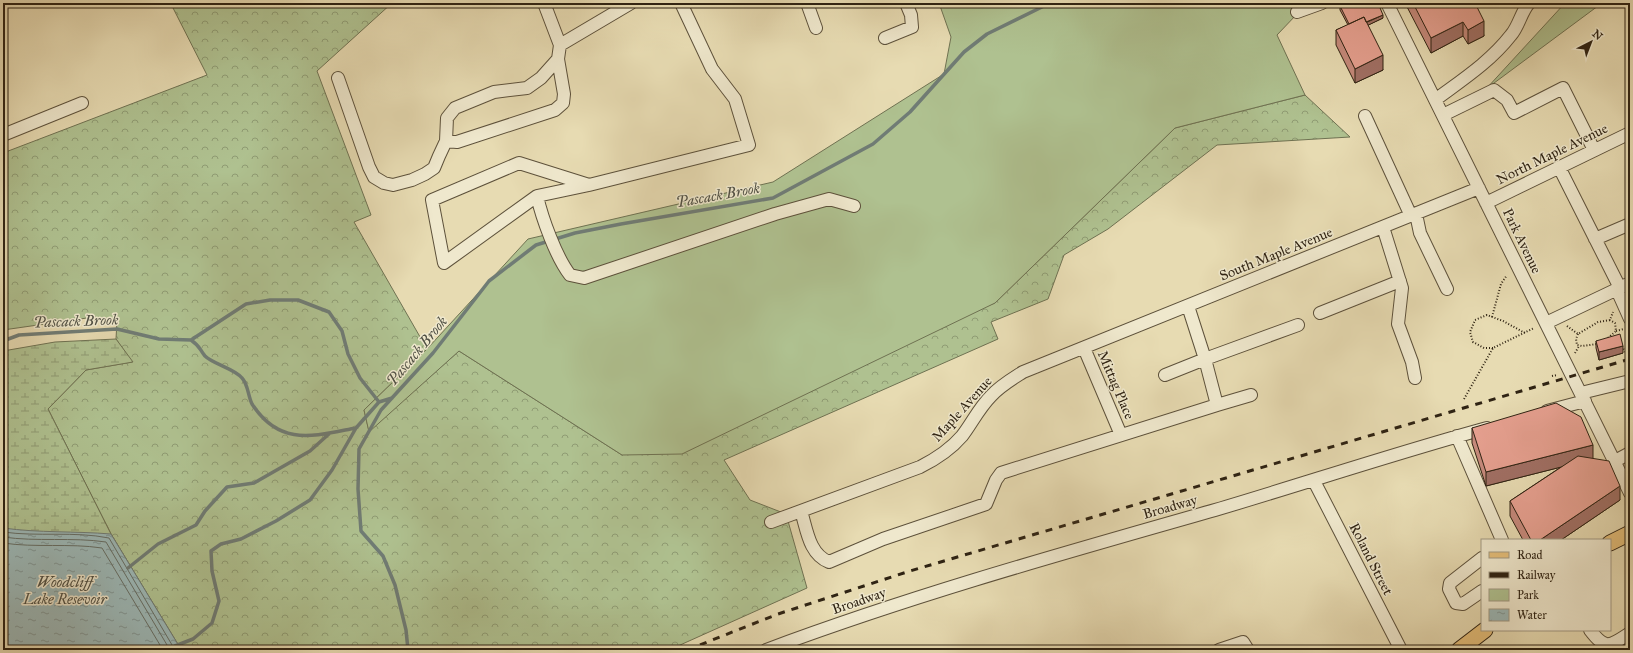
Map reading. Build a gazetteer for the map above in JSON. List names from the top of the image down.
{
  "streets": {
    "street": [
      "North Maple Avenue",
      "Park Avenue",
      "South Maple Avenue",
      "Mittag Place",
      "Maple Avenue",
      "Broadway",
      "Roland Street"
    ]
  },
  "crossings": [
    ["North Maple Avenue", "Park Avenue"],
    ["Park Avenue", "South Maple Avenue"],
    ["South Maple Avenue", "Mittag Place"],
    ["South Maple Avenue", "Maple Avenue"],
    ["Mittag Place", "Maple Avenue"],
    ["Broadway", "Roland Street"]
  ],
  "water": ["Pascack Brook", "Woodcliff Lake Resevoir"],
  "legend": [
    "Road",
    "Railway",
    "Park",
    "Water"
  ],
  "north": "top right"
}
